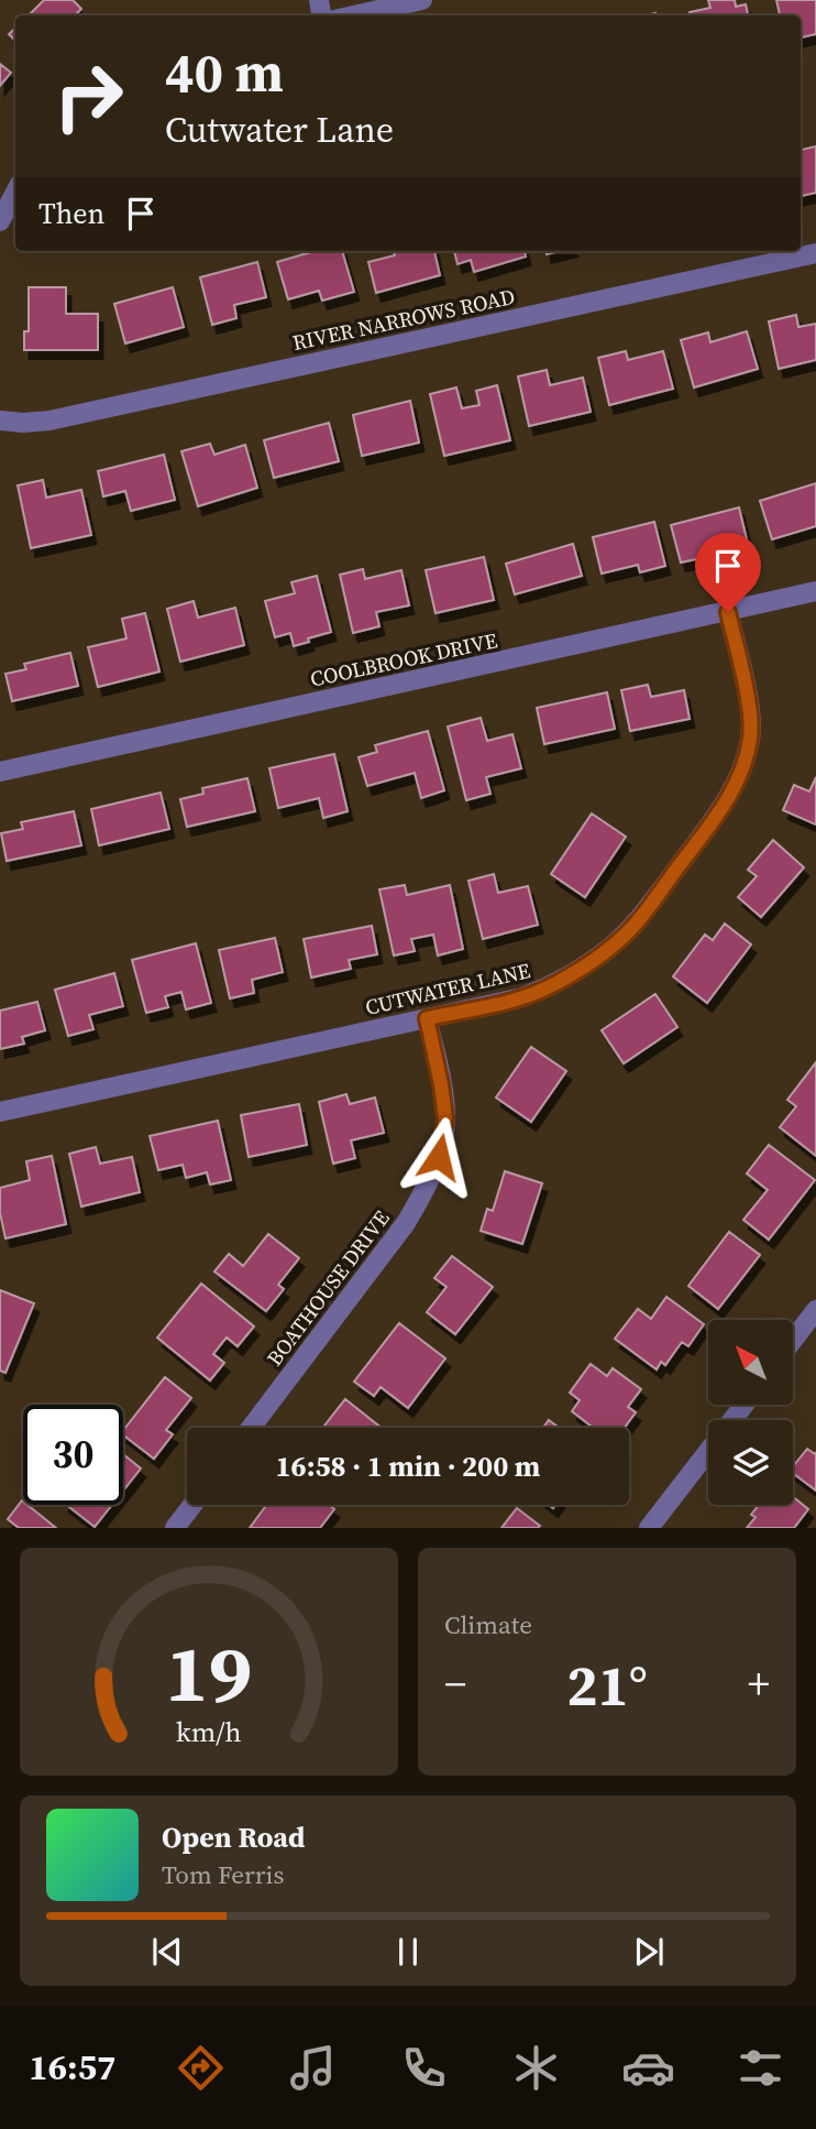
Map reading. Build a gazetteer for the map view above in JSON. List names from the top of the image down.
{
  "streets": {
    "street": [
      "RIVER NARROWS ROAD",
      "COOLBROOK DRIVE",
      "CUTWATER LANE",
      "BOATHOUSE DRIVE"
    ]
  },
  "crossings": [
    ["COOLBROOK DRIVE", "CUTWATER LANE"],
    ["CUTWATER LANE", "BOATHOUSE DRIVE"]
  ],
  "north": "top left",
  "page": {
    "turn": ["40 m", "Cutwater Lane"],
    "then": "Then",
    "limit": "30",
    "trip": "16:58 · 1 min · 200 m",
    "tile": "Climate",
    "heat": ["−", "21°", "+"],
    "song": ["Open Road", "Tom Ferris"],
    "tabs": "16:57",
    "gauge": ["19", "km/h"]
  }
}
